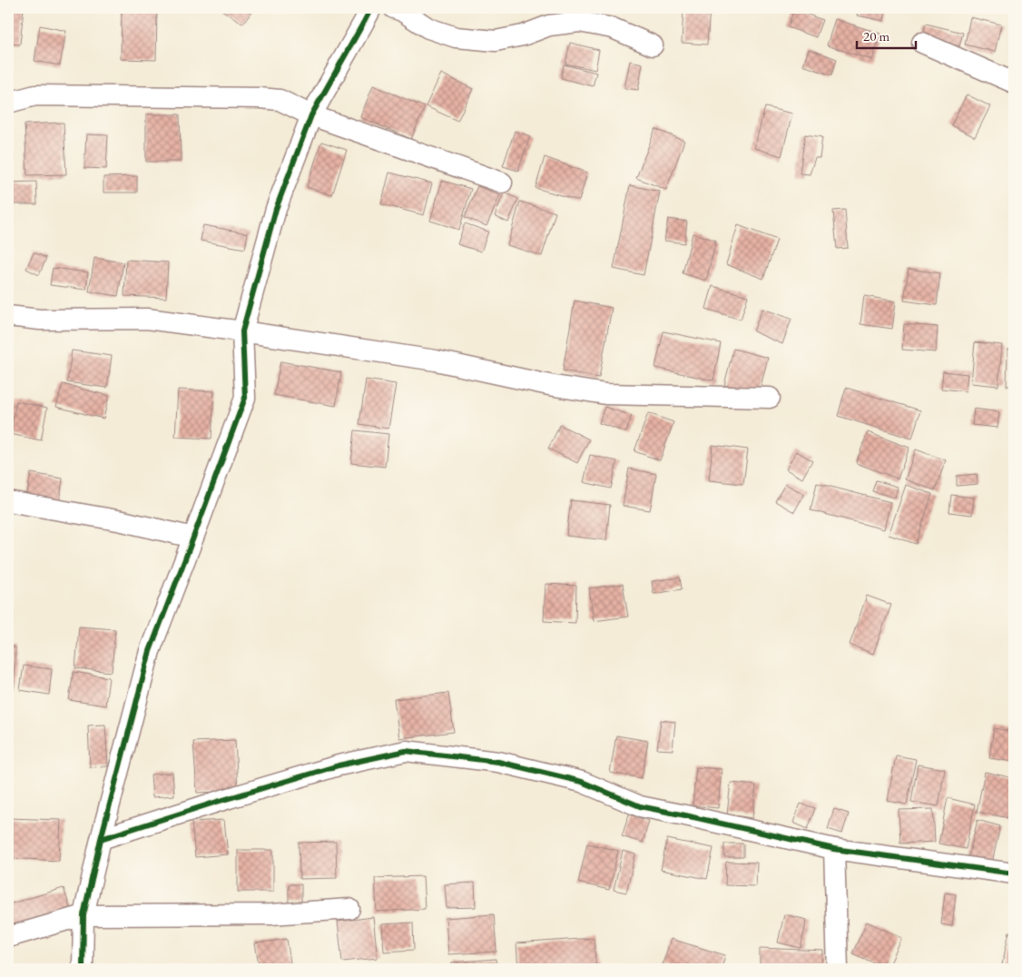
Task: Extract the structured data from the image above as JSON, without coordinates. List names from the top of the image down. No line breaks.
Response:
{"scale_bar":"20 m"}
